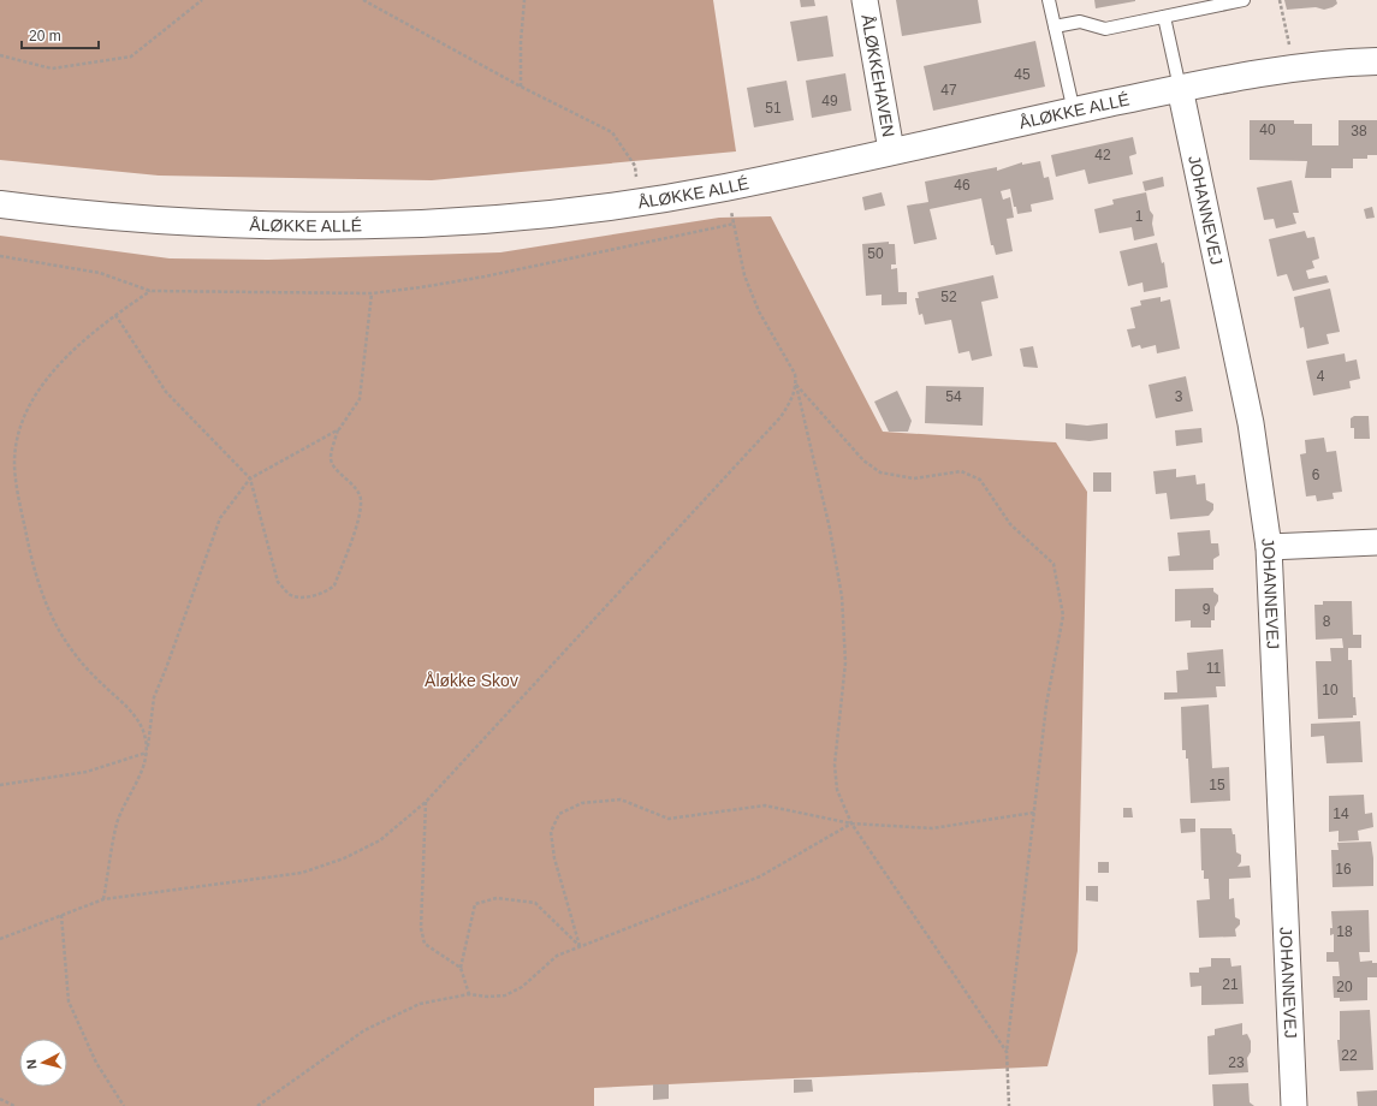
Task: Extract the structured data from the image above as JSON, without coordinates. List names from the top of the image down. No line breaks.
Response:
{"streets":{"street":["ÅLØKKEHAVEN","ÅLØKKE ALLÉ","JOHANNEVEJ"]},"crossings":[["ÅLØKKEHAVEN","ÅLØKKE ALLÉ"],["ÅLØKKE ALLÉ","JOHANNEVEJ"]],"parks":["Åløkke Skov"],"house_numbers":["45","47","49","51","40","38","42","46","1","50","52","4","54","3","6","9","8","11","10","15","14","16","18","21","20","22","23"],"scale_bar":"20 m","north":"left"}
